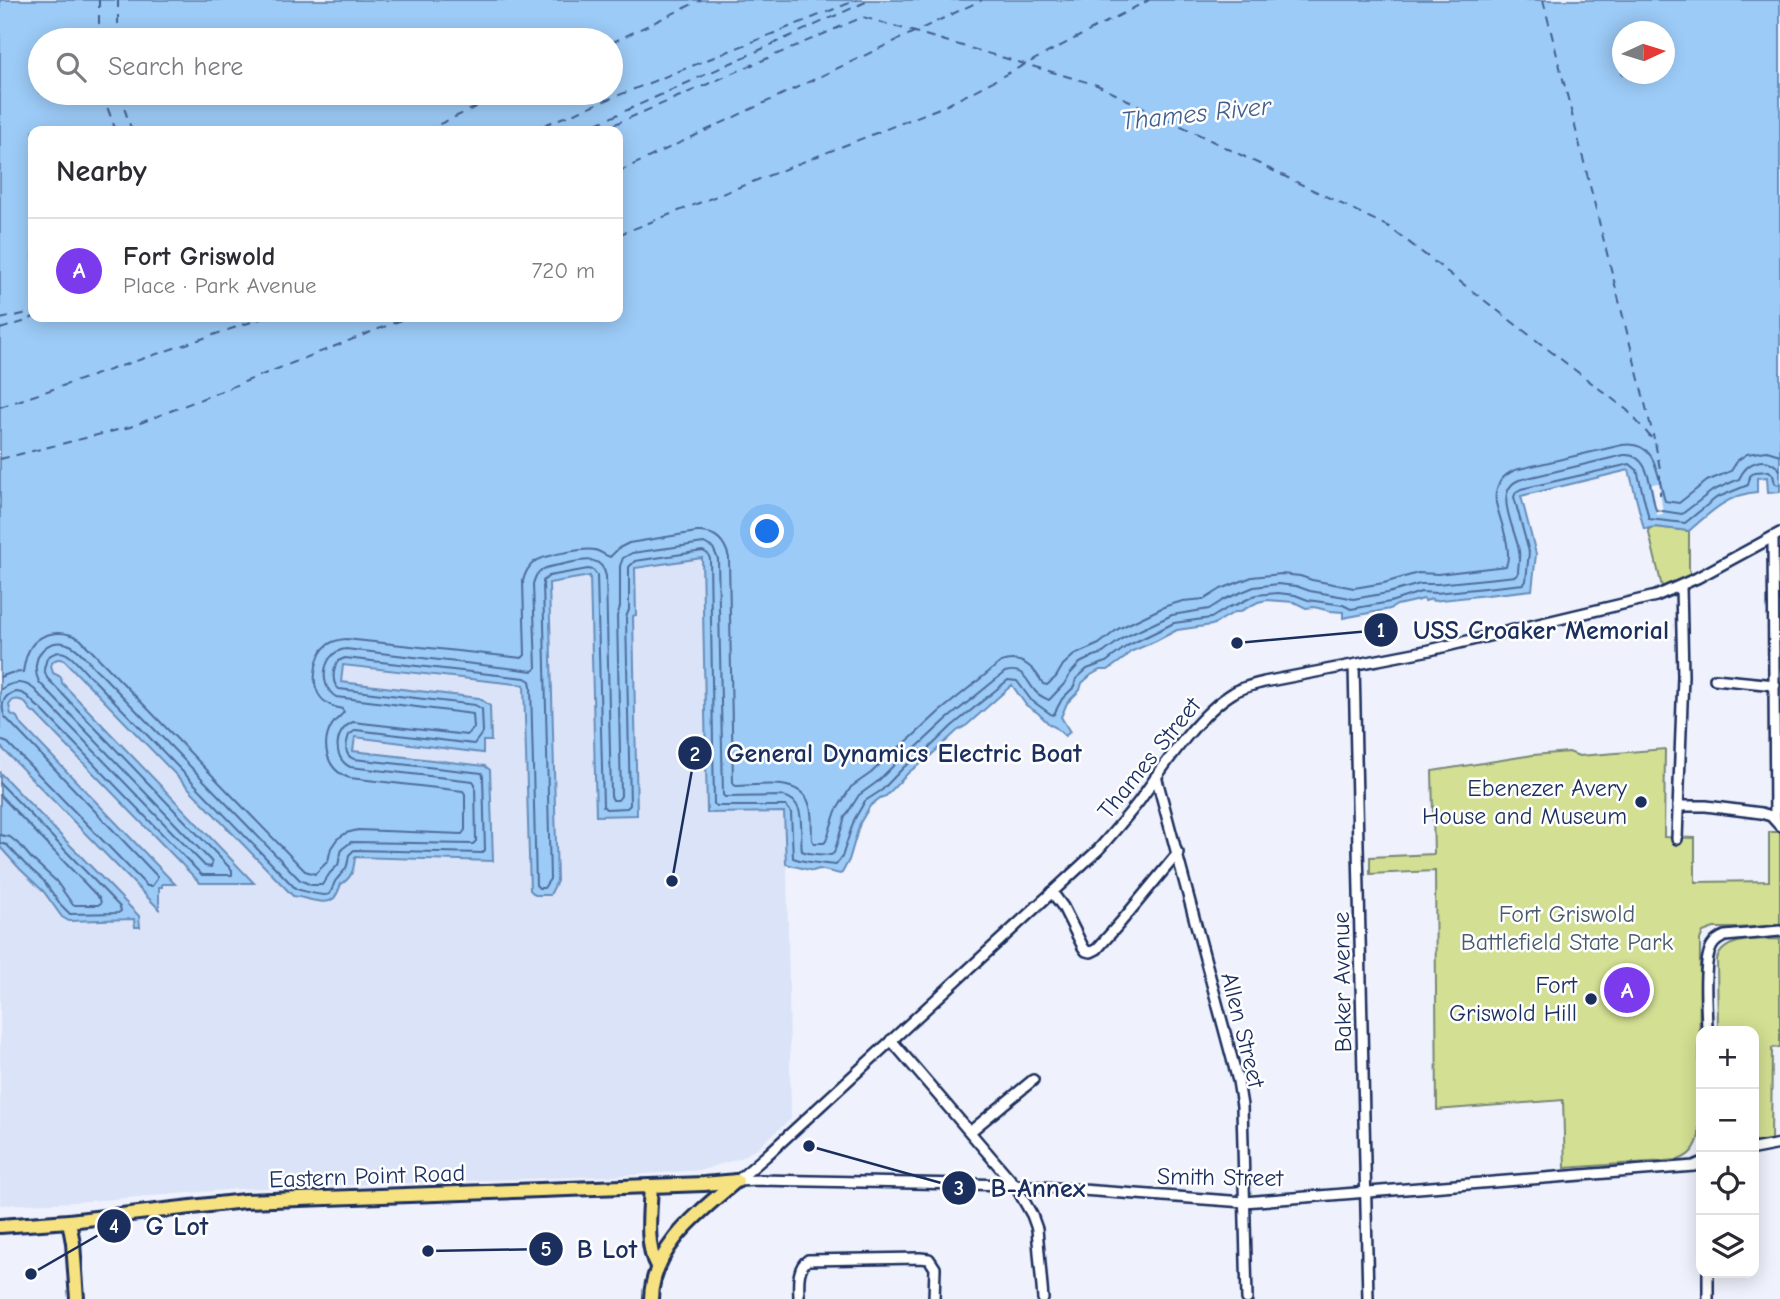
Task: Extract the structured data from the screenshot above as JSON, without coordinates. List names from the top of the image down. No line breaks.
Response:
{"streets":{"main road":["Eastern Point Road"],"street":["Thames Street","Baker Avenue","Allen Street","Smith Street"]},"crossings":[["Thames Street","Baker Avenue"],["Thames Street","Allen Street"],["Thames Street","Eastern Point Road"],["Thames Street","Smith Street"],["Baker Avenue","Smith Street"],["Allen Street","Smith Street"],["Eastern Point Road","Smith Street"]],"water":["Thames River"],"parks":["Fort Griswold Battlefield State Park"],"places":["USS Croaker Memorial","Ebenezer Avery House and Museum","General Dynamics Electric Boat","Fort Griswold Hill","B-Annex","B Lot","G Lot"],"north":"right","page":{"search":"Search here","heading":"Nearby","list":[{"mark":"A","name":"Fort Griswold","note":"Place · Park Avenue","value":"720 m"}],"pins":"A","map_buttons":["+","−"]}}
